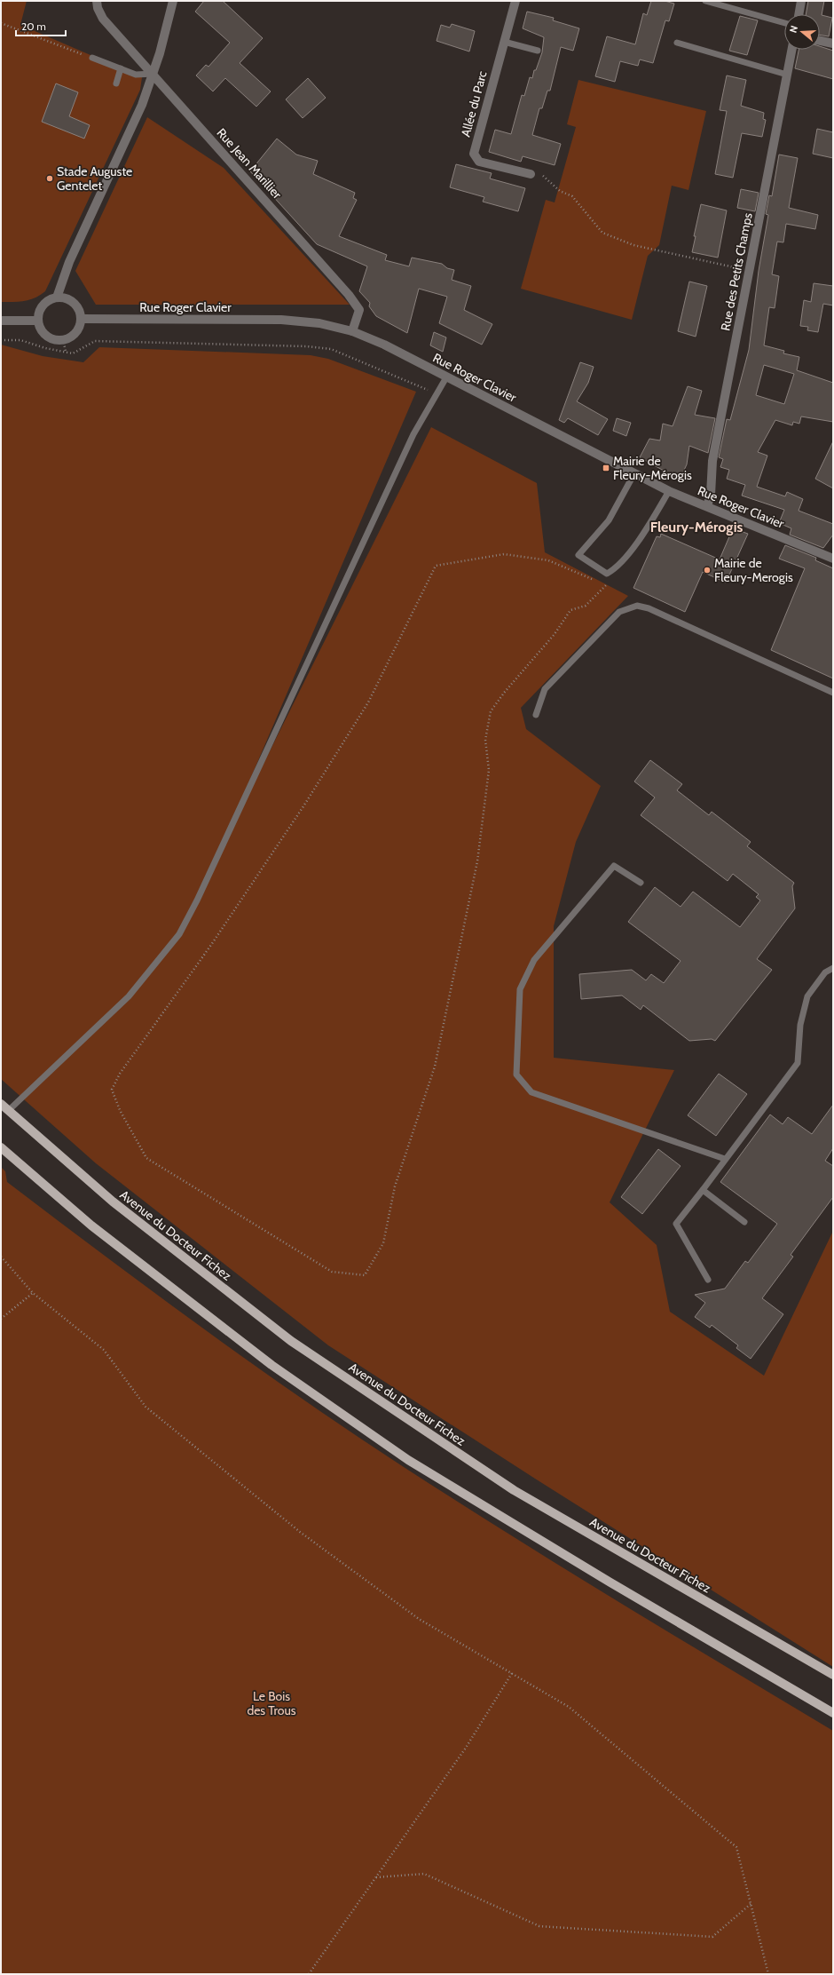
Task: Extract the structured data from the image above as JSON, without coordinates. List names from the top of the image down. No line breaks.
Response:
{"streets":{"main road":["Avenue du Docteur Fichez"],"street":["Allée du Parc","Rue Jean Marillier","Rue des Petits Champs","Rue Roger Clavier"]},"crossings":[["Rue Jean Marillier","Rue Roger Clavier"],["Rue des Petits Champs","Rue Roger Clavier"]],"districts":["Fleury-Mérogis"],"parks":["Le Bois des Trous"],"places":{"other":["Stade Auguste Gentelet","Mairie de Fleury-Merogis"],"transit":["Mairie de Fleury-Mérogis"]},"scale_bar":"20 m","north":"left"}
